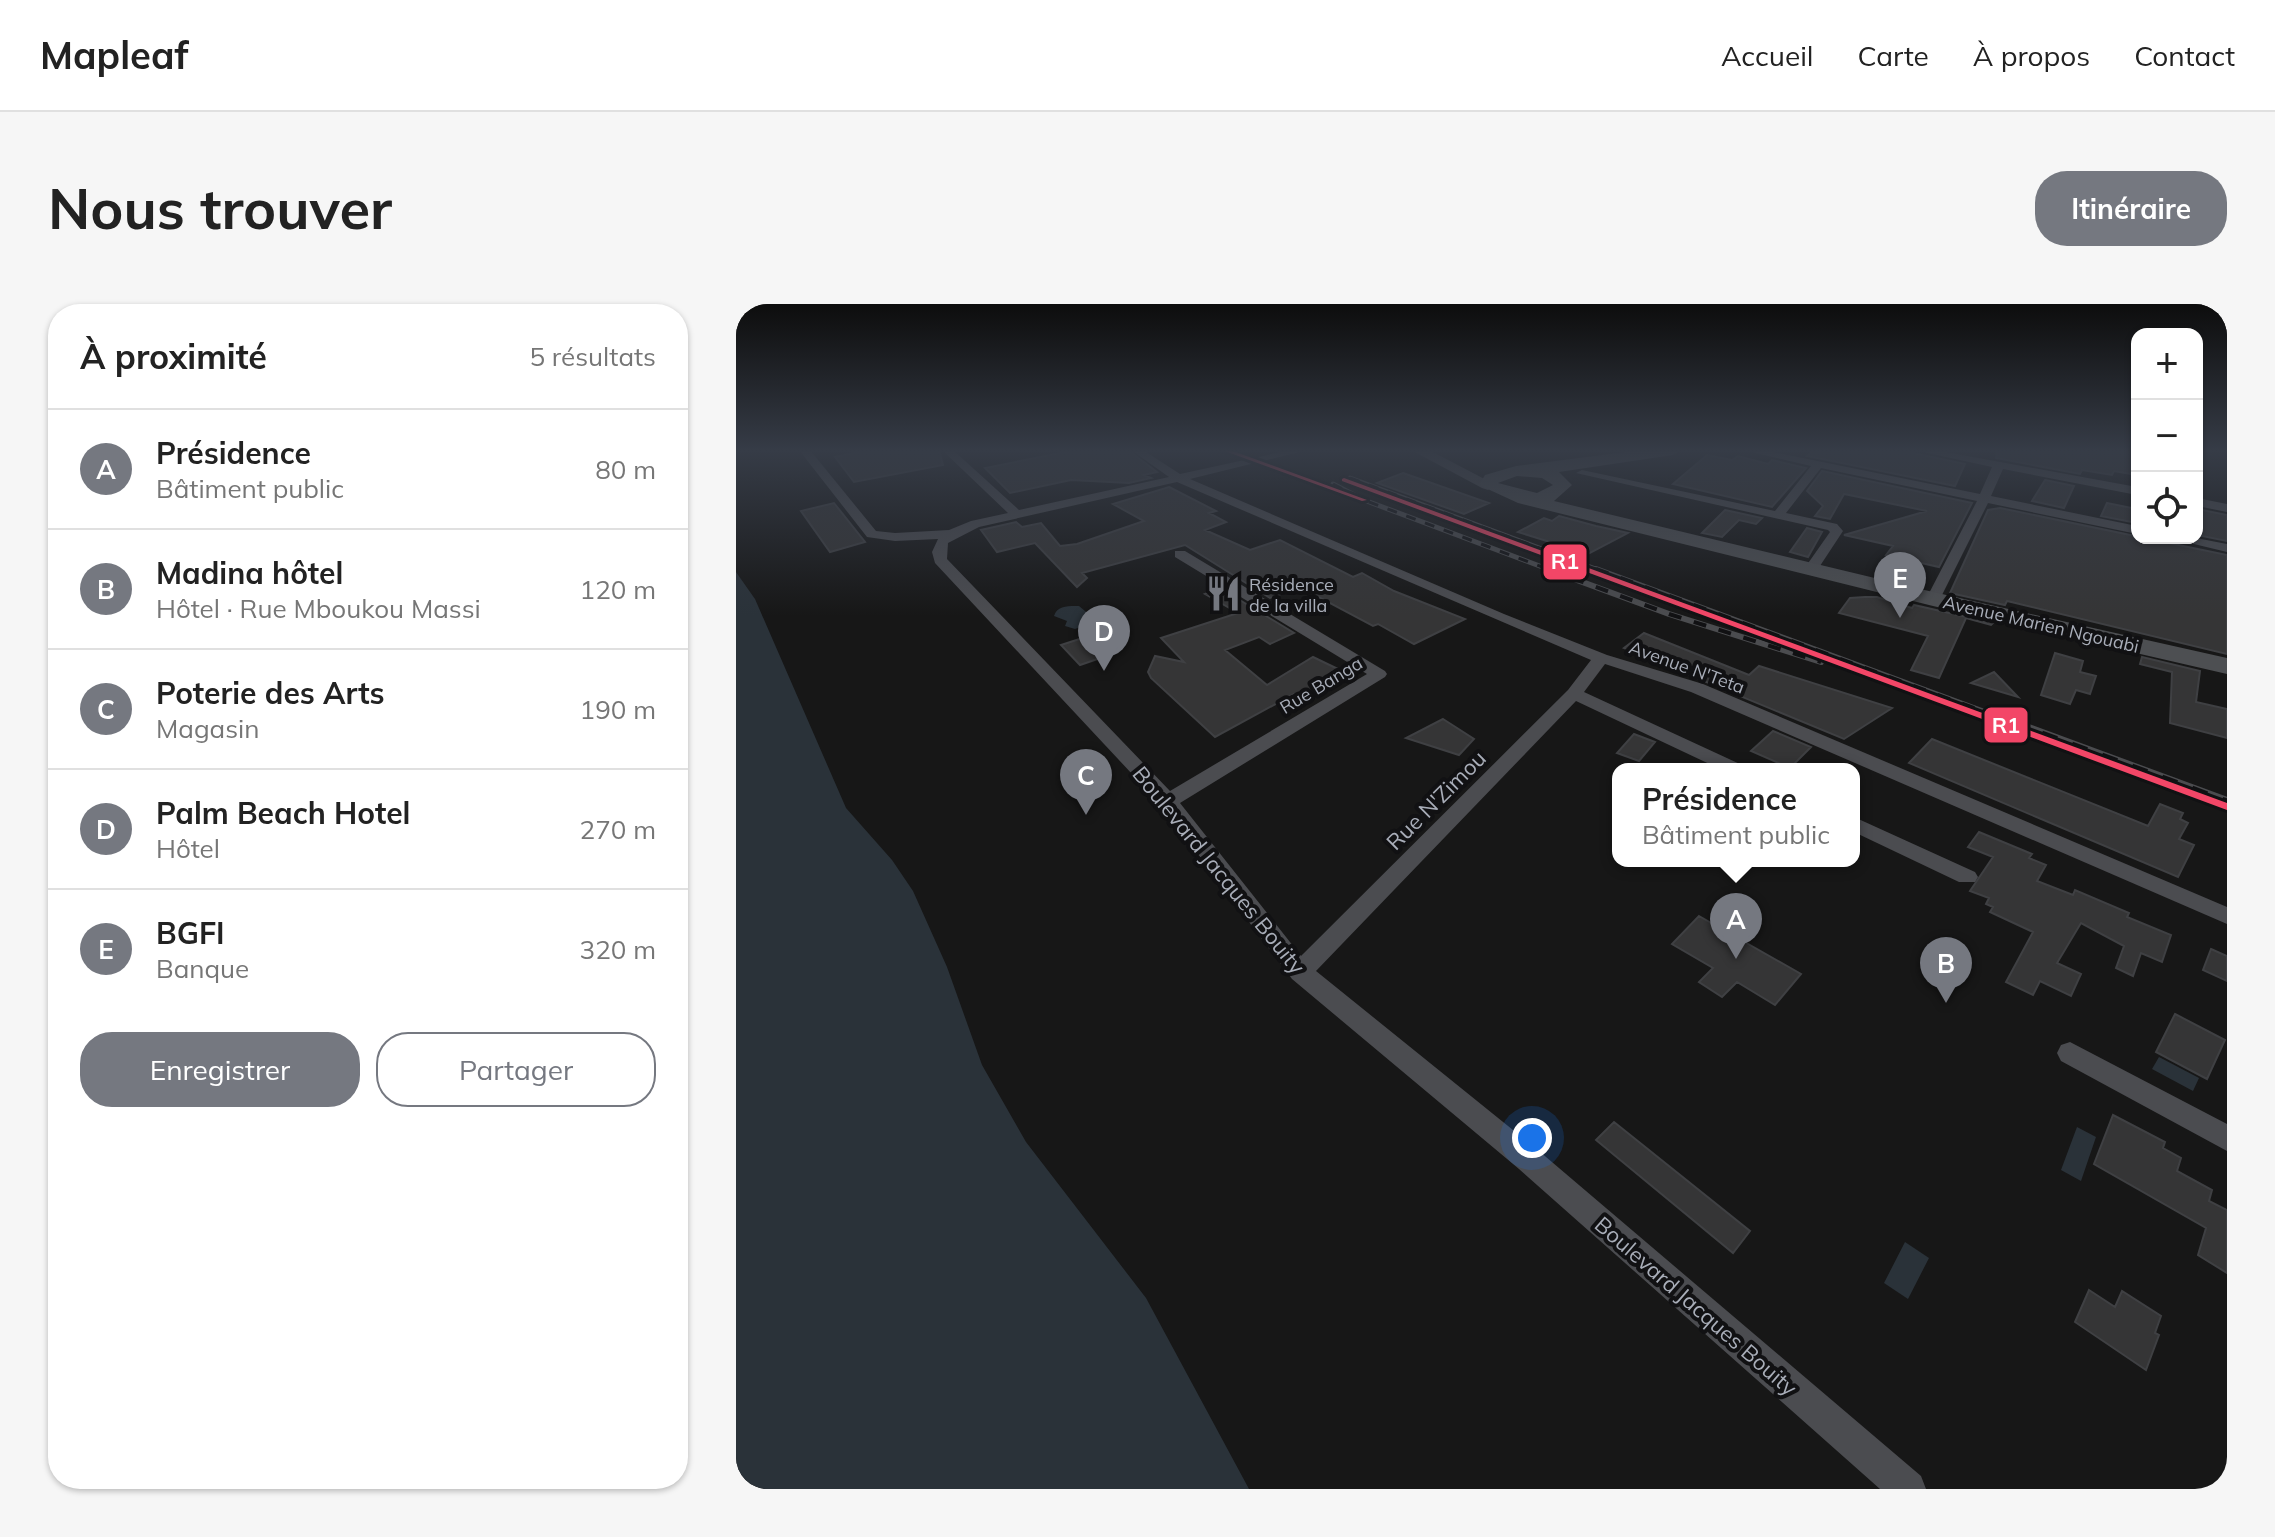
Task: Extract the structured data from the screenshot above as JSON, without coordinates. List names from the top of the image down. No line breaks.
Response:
{"streets":{"main road":["Avenue Marien Ngouabi"],"street":["Avenue N'Teta","Rue Banga","Rue N'Zimou","Boulevard Jacques Bouity"]},"crossings":[["Avenue N'Teta","Rue N'Zimou"],["Rue Banga","Boulevard Jacques Bouity"],["Rue N'Zimou","Boulevard Jacques Bouity"]],"places":{"restaurant":["Résidence de la villa"]},"lines":["transit line R1"],"page":{"header":"Mapleaf","nav":["Accueil","Carte","À propos","Contact"],"buttons":["Itinéraire",["Enregistrer","Partager"]],"title":"Nous trouver","heading":["À proximité","5 résultats"],"map_buttons":["+","−"],"list":[{"mark":"A","name":"Présidence","note":"Bâtiment public","value":"80 m"},{"mark":"B","name":"Madina hôtel","note":"Hôtel · Rue Mboukou Massi","value":"120 m"},{"mark":"C","name":"Poterie des Arts","note":"Magasin","value":"190 m"},{"mark":"D","name":"Palm Beach Hotel","note":"Hôtel","value":"270 m"},{"mark":"E","name":"BGFI","note":"Banque","value":"320 m"}],"pins":["E","D","C","A","B"],"popup":["Présidence","Bâtiment public"]}}
